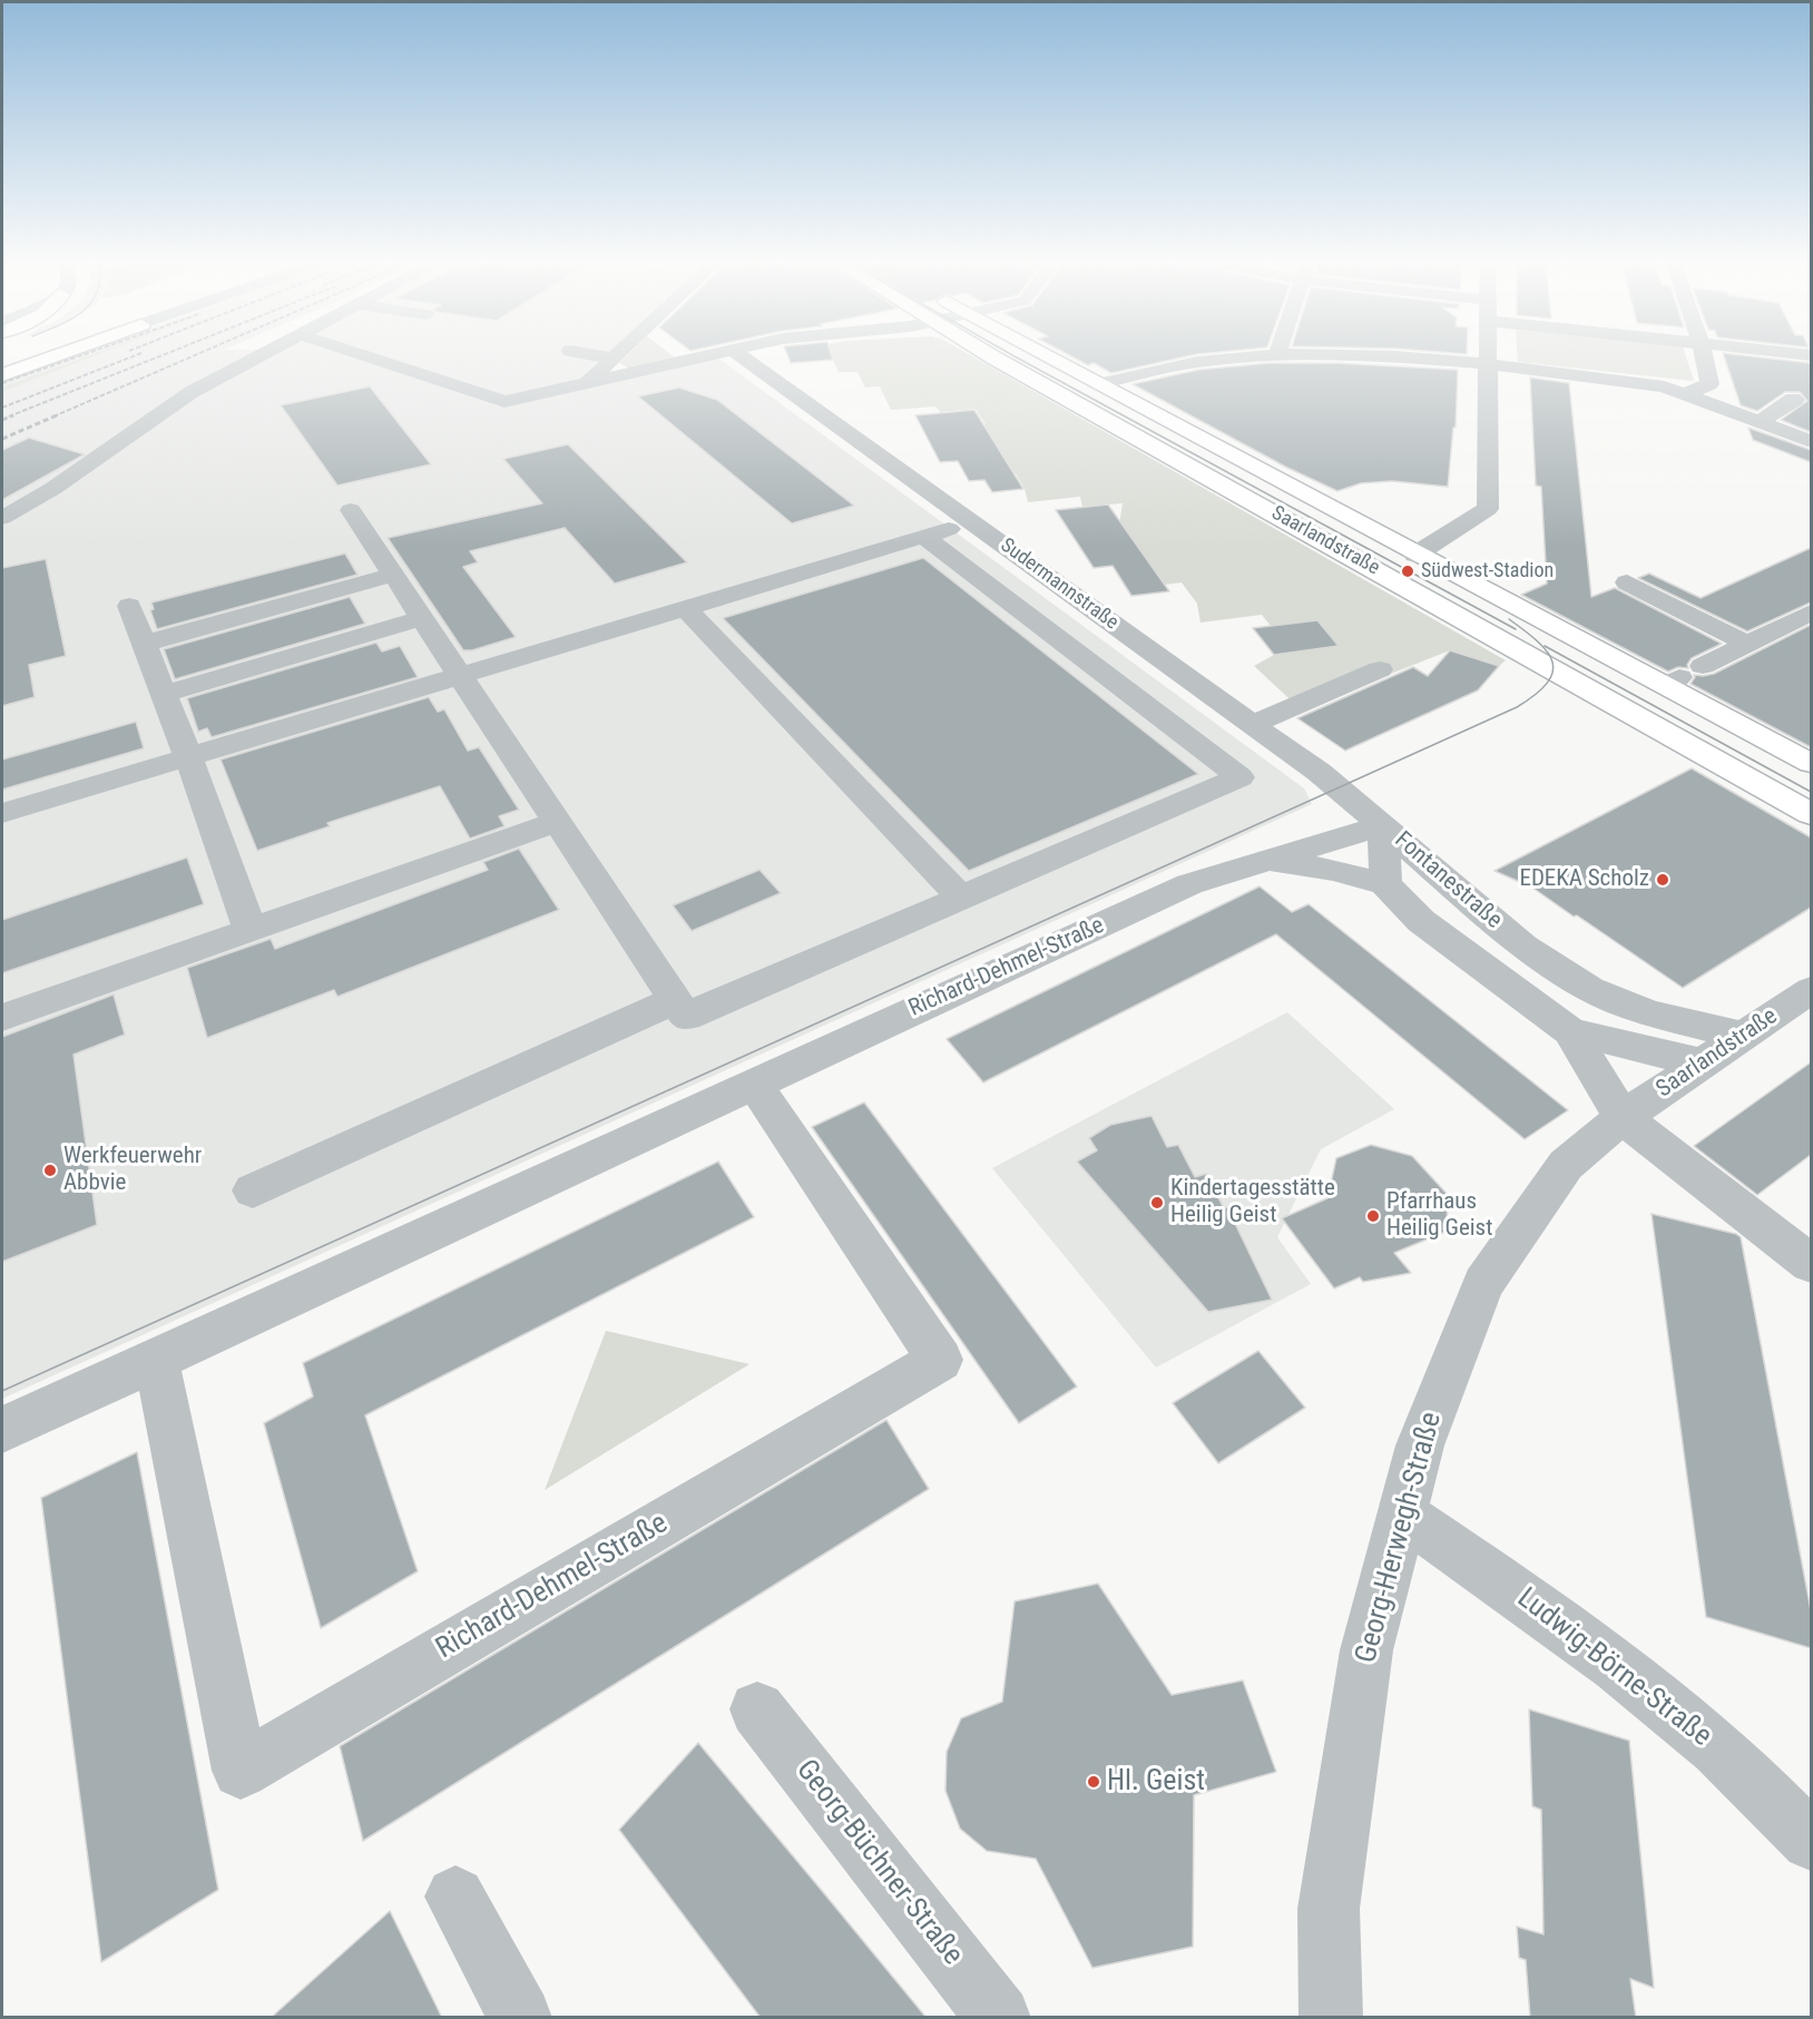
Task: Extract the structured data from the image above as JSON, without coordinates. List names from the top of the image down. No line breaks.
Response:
{"streets":{"main road":["Saarlandstraße"],"street":["Sudermannstraße","Fontanestraße","Richard-Dehmel-Straße","Georg-Herwegh-Straße","Ludwig-Börne-Straße","Georg-Büchner-Straße"]},"crossings":[["Saarlandstraße","Fontanestraße"],["Saarlandstraße","Georg-Herwegh-Straße"],["Sudermannstraße","Fontanestraße"],["Sudermannstraße","Richard-Dehmel-Straße"],["Fontanestraße","Richard-Dehmel-Straße"],["Fontanestraße","Georg-Herwegh-Straße"],["Georg-Herwegh-Straße","Ludwig-Börne-Straße"]],"places":["Südwest-Stadion","EDEKA Scholz","Werkfeuerwehr Abbvie","Kindertagesstätte Heilig Geist","Pfarrhaus Heilig Geist","Hl. Geist"]}
